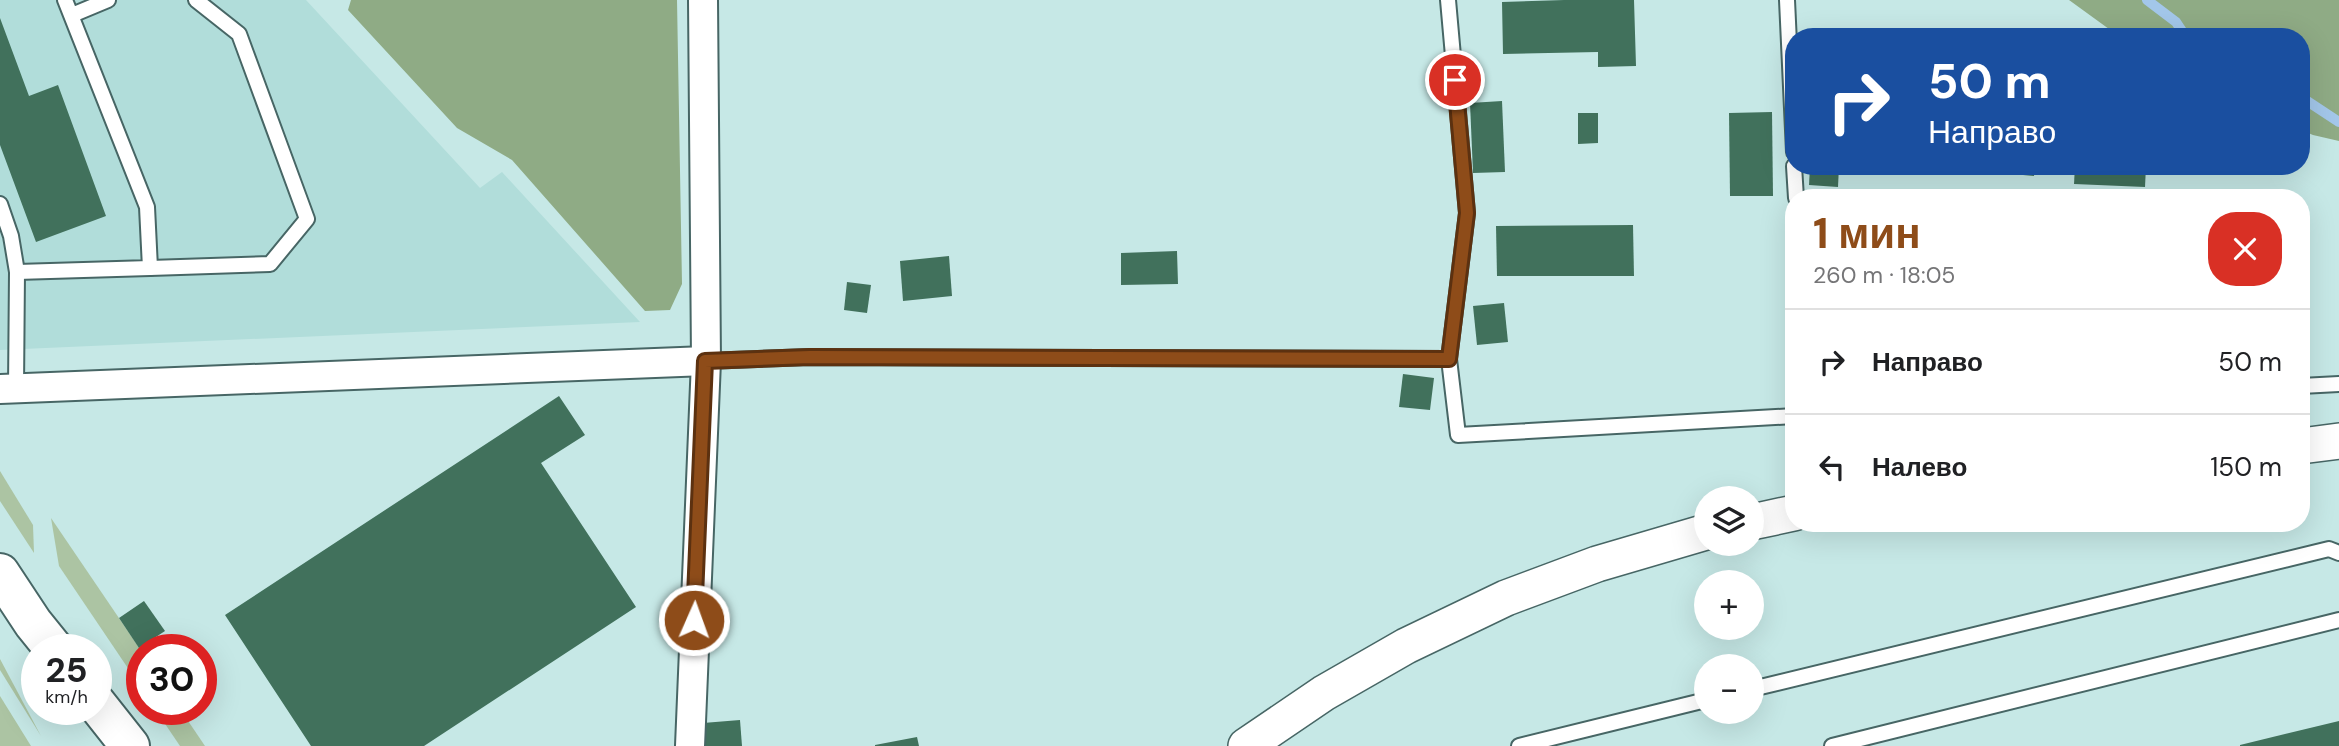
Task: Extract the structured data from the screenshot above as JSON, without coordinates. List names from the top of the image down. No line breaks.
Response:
{"page":{"turn":["50 m","Направо"],"heading":["1 мин","260 m · 18:05"],"list":[{"name":"Направо","value":"50 m"},{"name":"Налево","value":"150 m"}],"map_buttons":["+","−"],"speed":"25 km/h","limit":"30"}}
